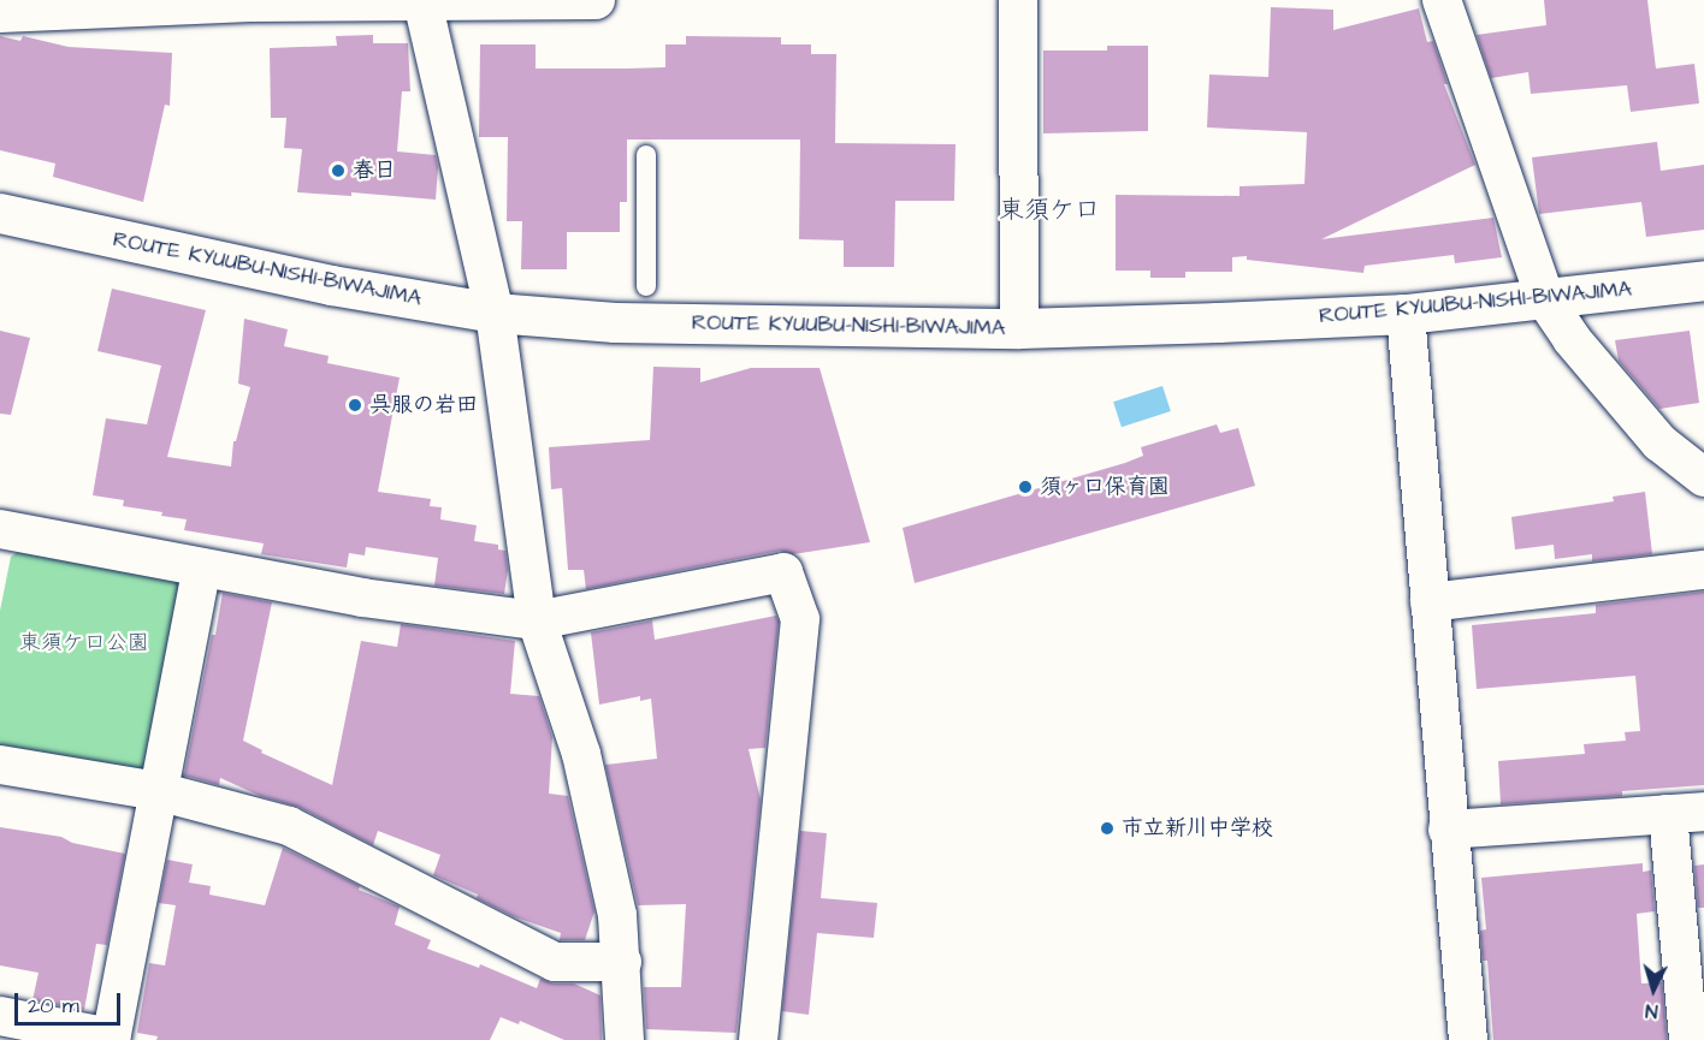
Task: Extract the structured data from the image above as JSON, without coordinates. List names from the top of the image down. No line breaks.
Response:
{"streets":{"main road":["ROUTE KYUUBU-NISHI-BIWAJIMA"]},"districts":["東須ケ口"],"parks":["東須ケ口公園"],"places":["春日","呉服の岩田","須ヶ口保育園","市立新川中学校"],"scale_bar":"20 m","north":"bottom"}
